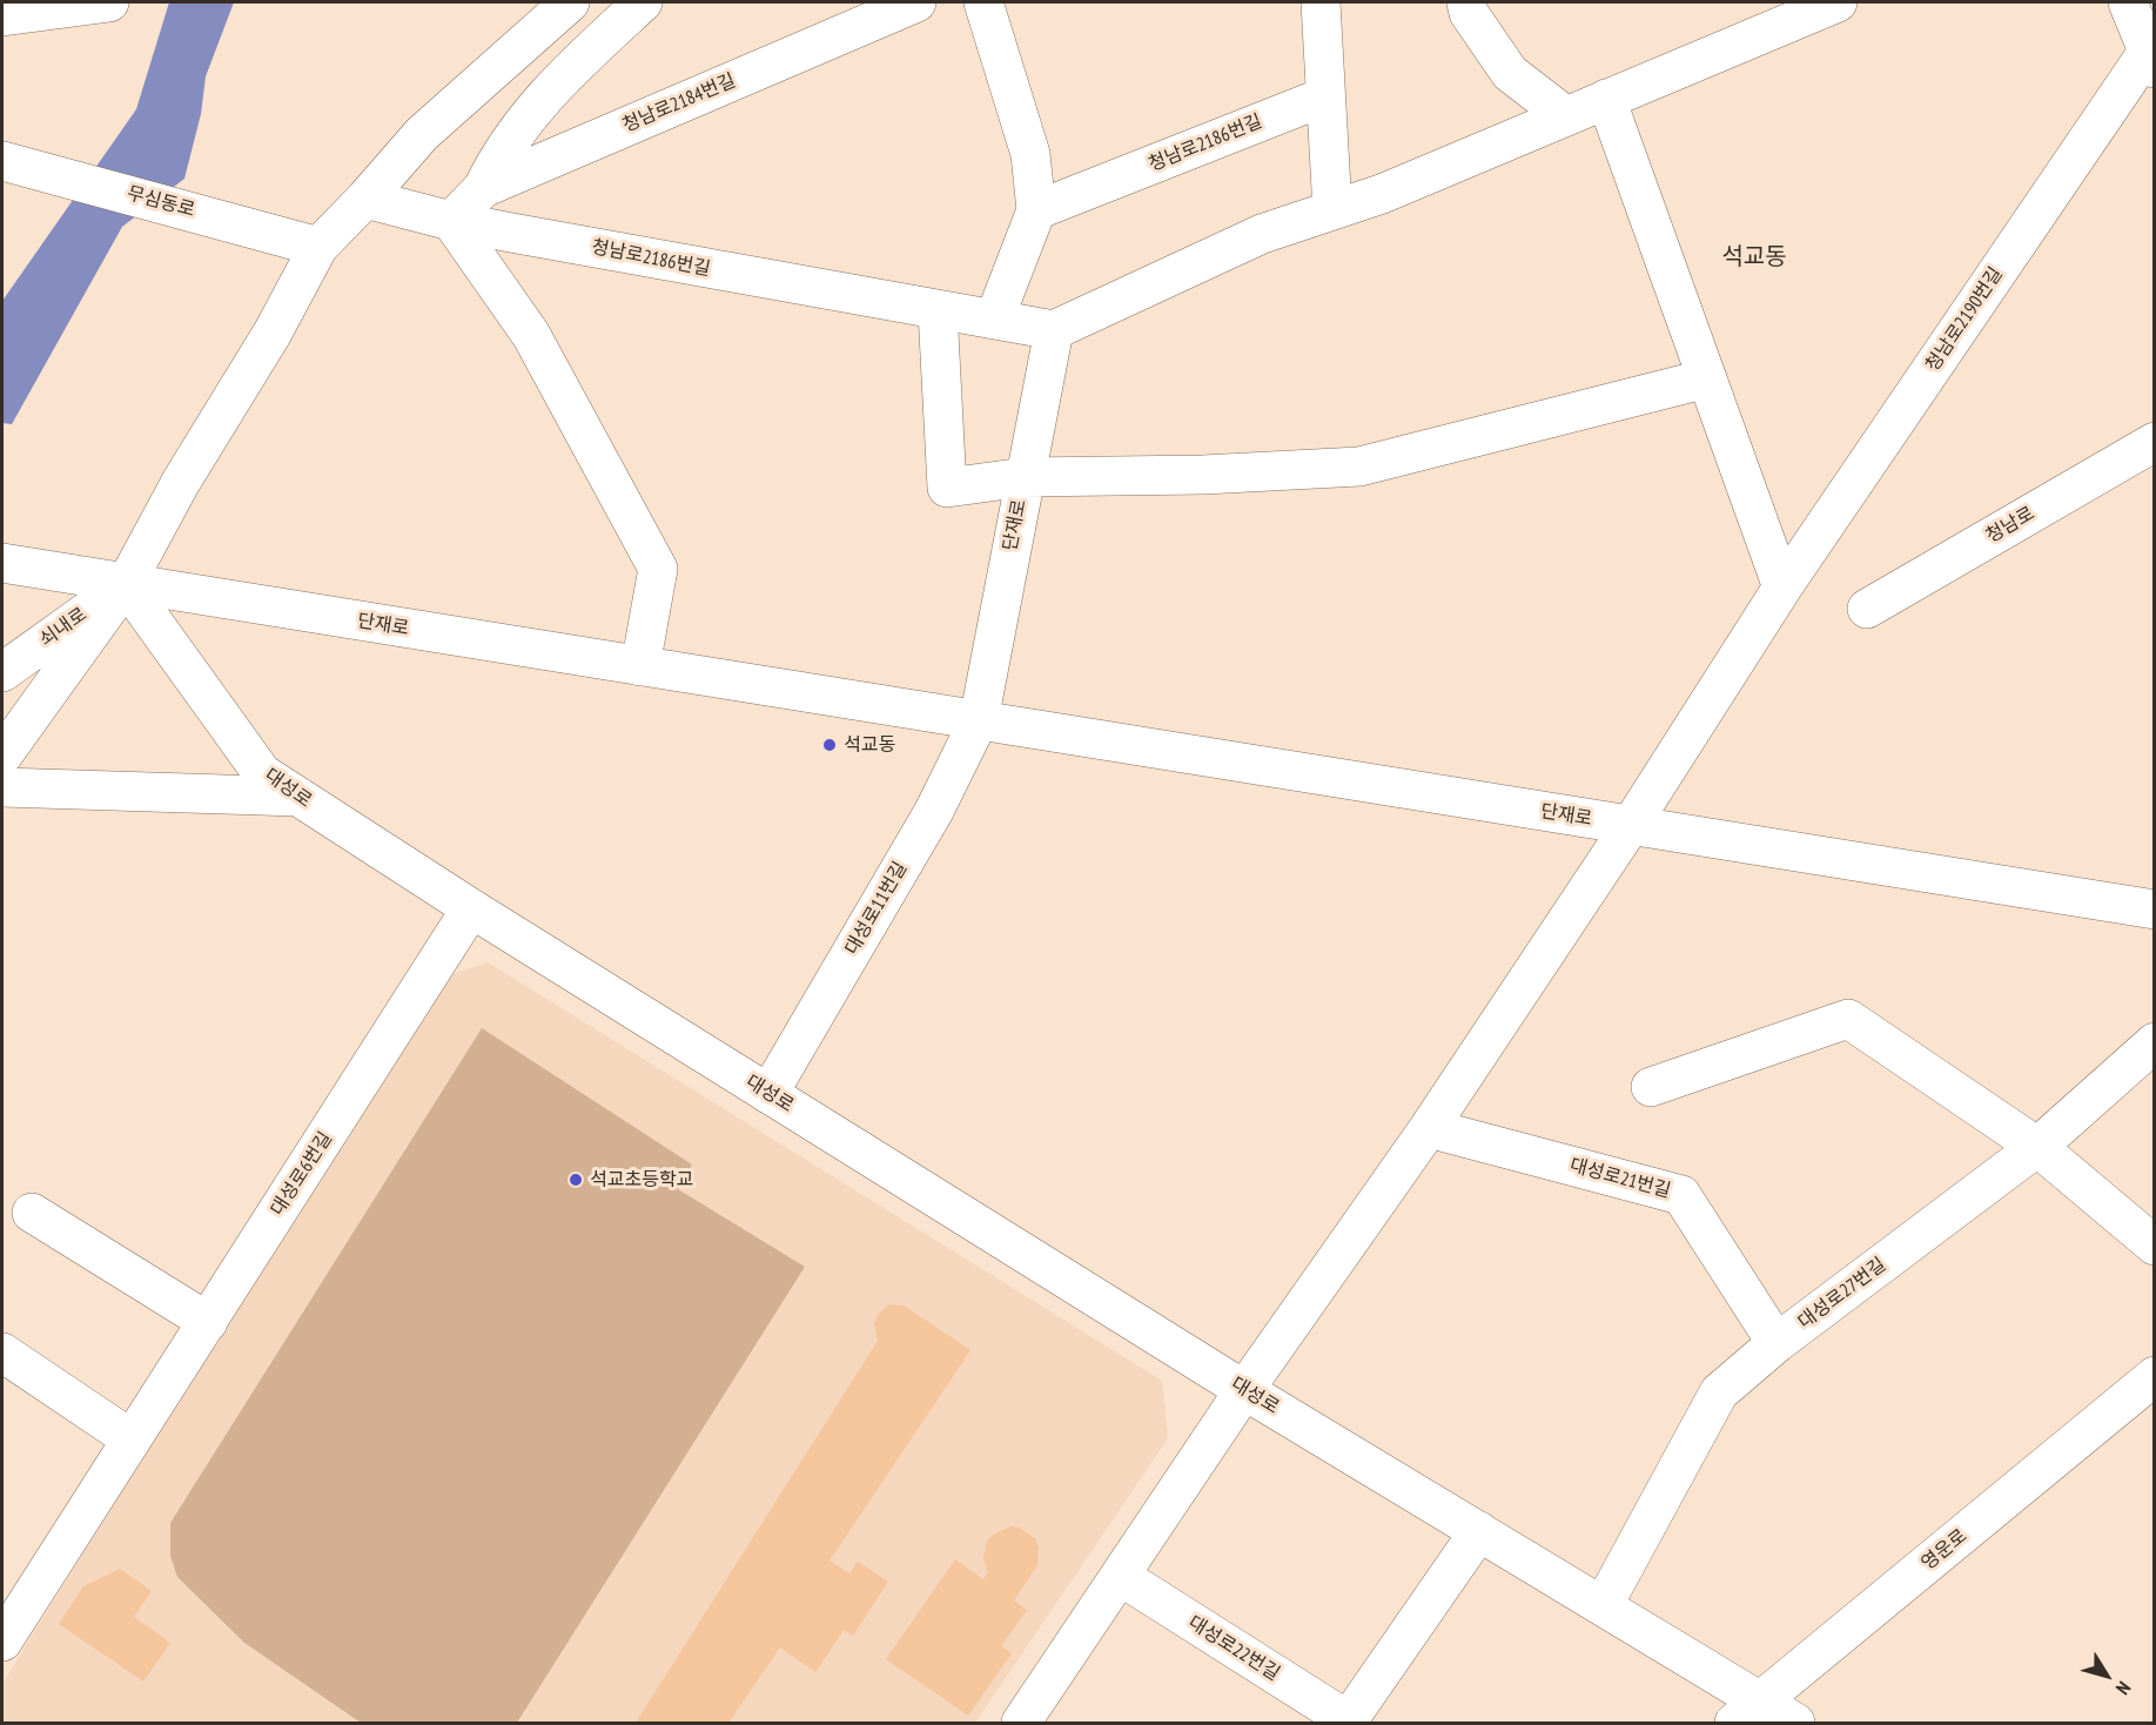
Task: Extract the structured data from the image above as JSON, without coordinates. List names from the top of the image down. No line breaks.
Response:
{"streets":{"street":["청남로2184번길","청남로2186번길","무심동로","청남로2190번길","단재로","청남로","쇠내로","대성로","대성로11번길","대성로6번길","대성로21번길","대성로27번길","영운로","대성로22번길"]},"crossings":[["청남로2184번길","청남로2186번길"],["청남로2186번길","단재로"],["청남로2190번길","단재로"],["단재로","쇠내로"],["단재로","대성로"],["단재로","대성로11번길"],["쇠내로","대성로"],["대성로","대성로11번길"],["대성로","대성로6번길"],["대성로","대성로27번길"],["대성로","영운로"],["대성로21번길","대성로27번길"]],"districts":["석교동"],"places":["석교동","석교초등학교"],"north":"bottom right"}
